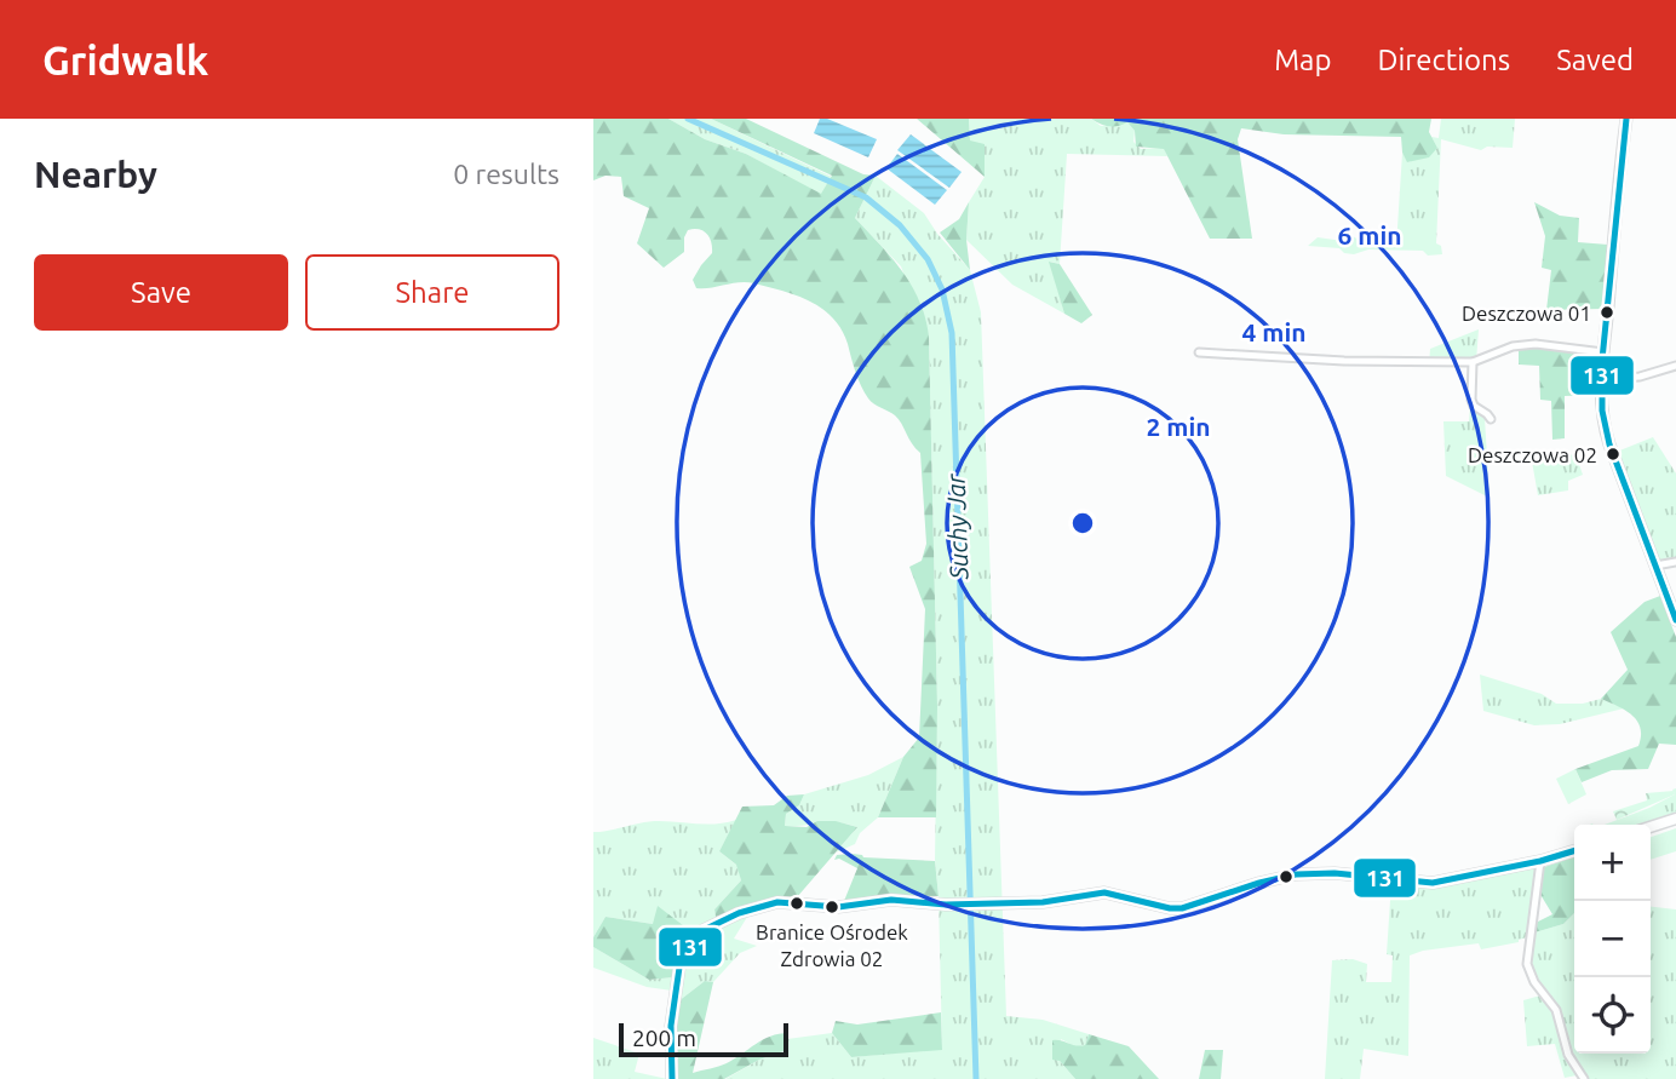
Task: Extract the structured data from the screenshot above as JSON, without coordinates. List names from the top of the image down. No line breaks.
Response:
{"water":["Suchy Jar"],"places":["Deszczowa 01","Deszczowa 02","Branice Ośrodek Zdrowia 02"],"lines":["transit line 131"],"scale_bar":"200 m","page":{"header":"Gridwalk","nav":["Map","Directions","Saved"],"heading":["Nearby","0 results"],"buttons":["Save","Share"],"map_buttons":["+","−"],"scale":"200 m"},"rings":["6 min","4 min","2 min"]}
